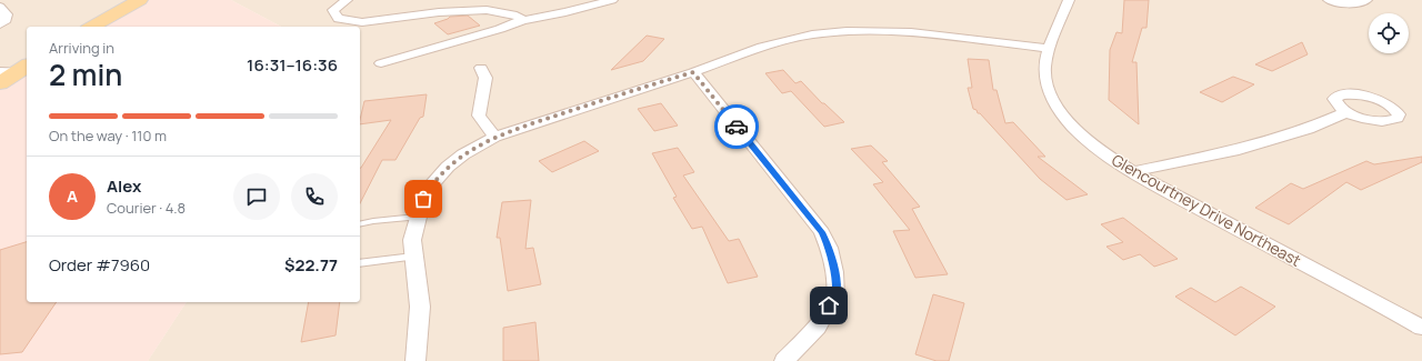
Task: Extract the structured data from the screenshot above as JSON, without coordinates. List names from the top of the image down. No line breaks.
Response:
{"streets":{"street":["Glencourtney Drive Northeast"]},"page":{"heading":["2 min","Arriving in","16:31–16:36"],"panel":["Alex","Courier · 4.8","Order #7960","$22.77"],"bar":"On the way · 110 m","round":"A"}}
